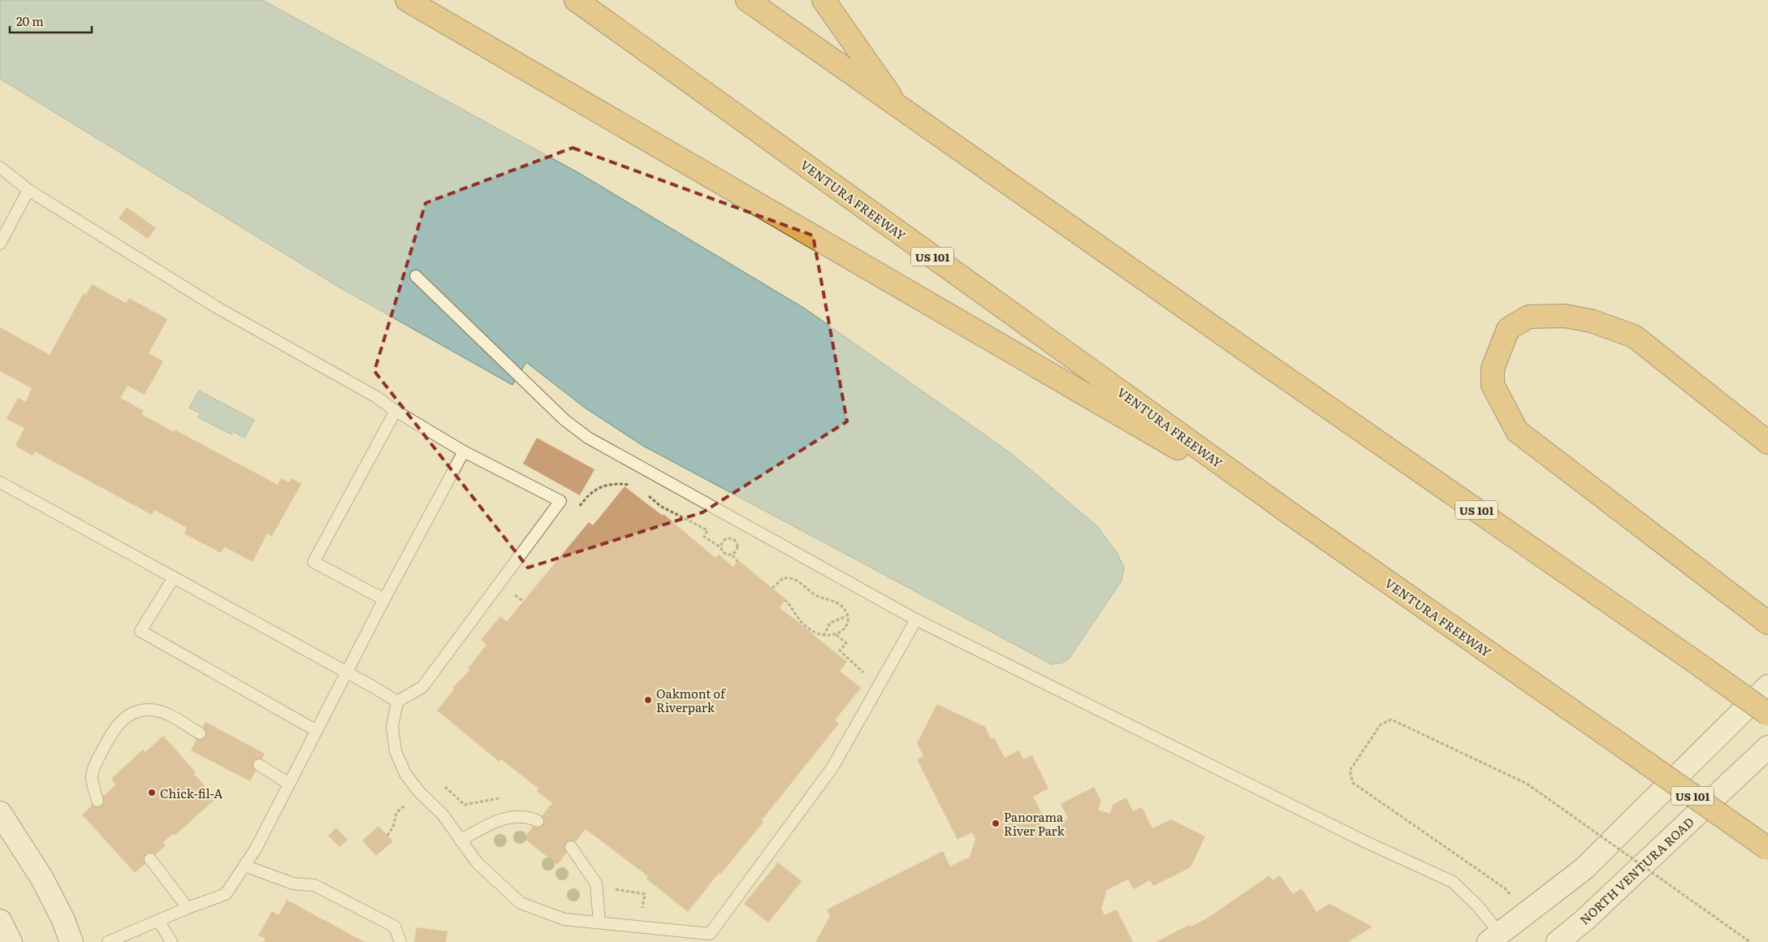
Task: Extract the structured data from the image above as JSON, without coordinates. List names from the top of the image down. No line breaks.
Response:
{"streets":{"highway":["VENTURA FREEWAY","US 101"],"main road":["NORTH VENTURA ROAD"]},"places":["Oakmont of Riverpark","Chick-fil-A","Panorama River Park"],"scale_bar":"20 m"}
